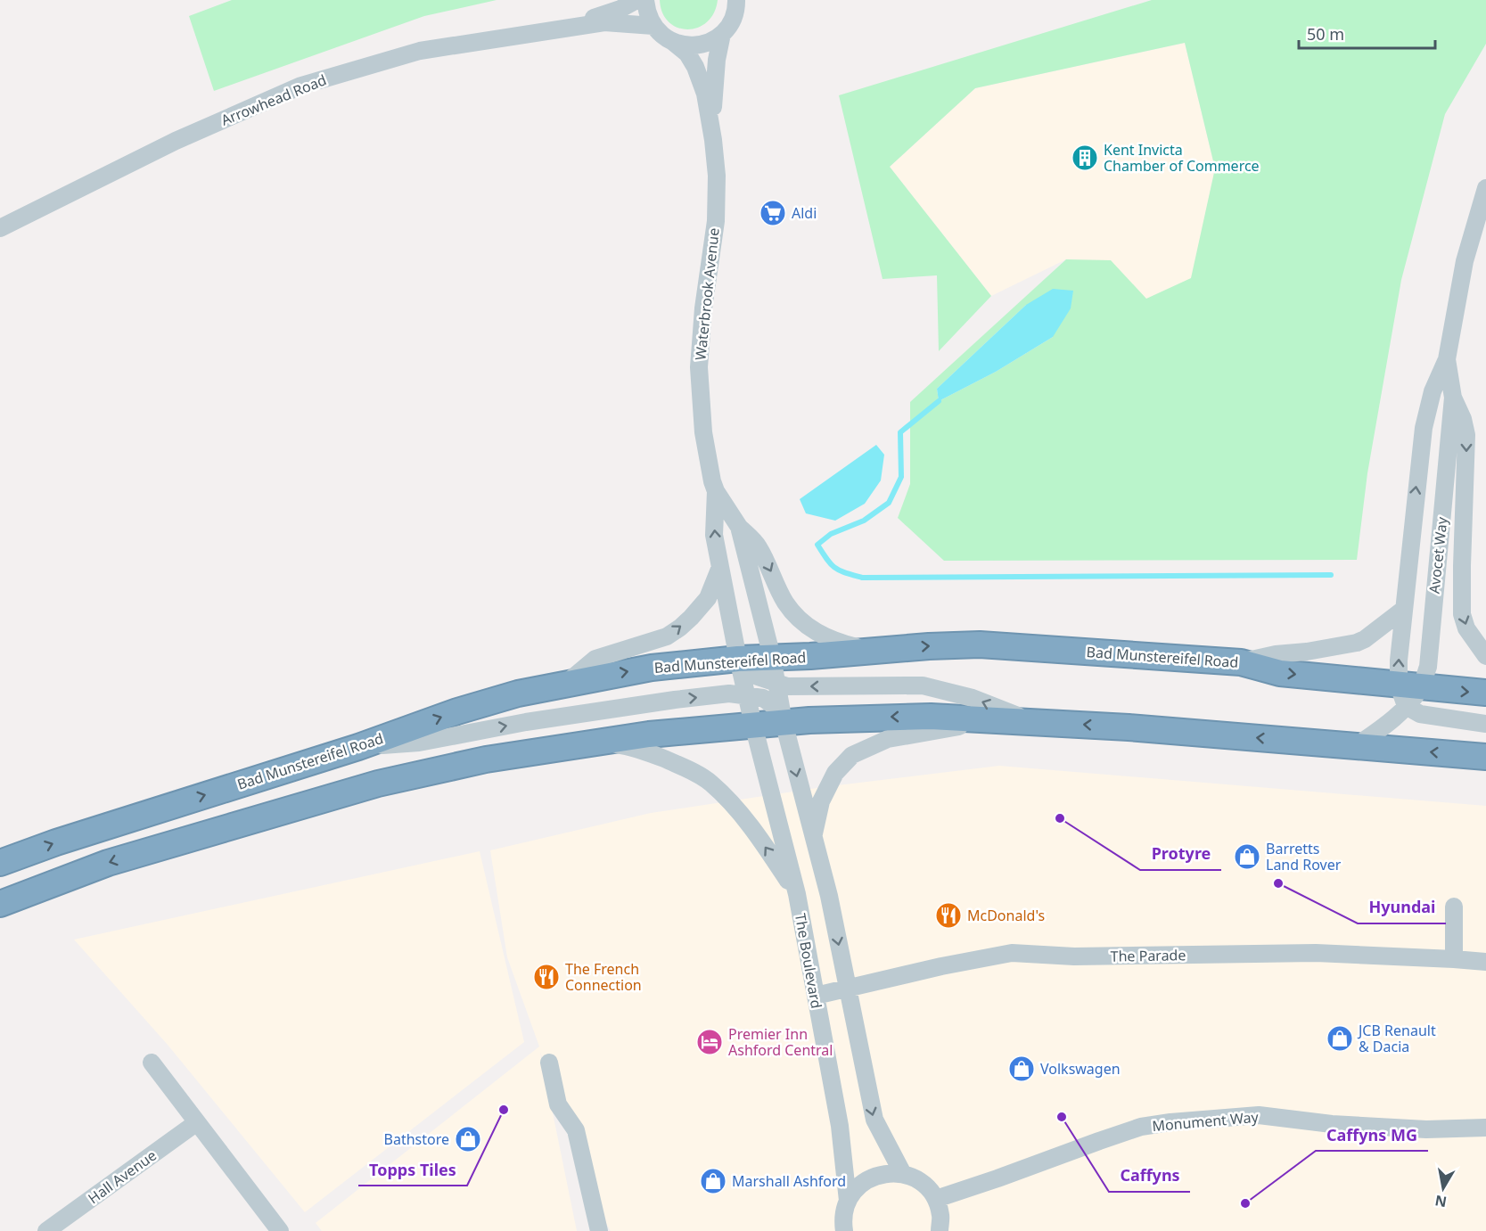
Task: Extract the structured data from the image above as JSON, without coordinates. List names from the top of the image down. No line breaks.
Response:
{"streets":{"highway":["Bad Munstereifel Road"],"street":["Arrowhead Road","Waterbrook Avenue","Avocet Way","The Parade","The Boulevard","Monument Way","Hall Avenue"]},"crossings":[["Arrowhead Road","Waterbrook Avenue"],["Waterbrook Avenue","Bad Munstereifel Road"],["Waterbrook Avenue","The Boulevard"],["Avocet Way","Bad Munstereifel Road"],["The Parade","The Boulevard"]],"places":{"building":["Kent Invicta Chamber of Commerce"],"supermarket":["Aldi"],"other":["Protyre","Hyundai","Topps Tiles","Caffyns","Caffyns MG"],"shop":["Barretts Land Rover","JCB Renault & Dacia","Volkswagen","Bathstore","Marshall Ashford"],"restaurant":["McDonald's","The French Connection"],"hotel":["Premier Inn Ashford Central"]},"scale_bar":"50 m","north":"bottom"}
